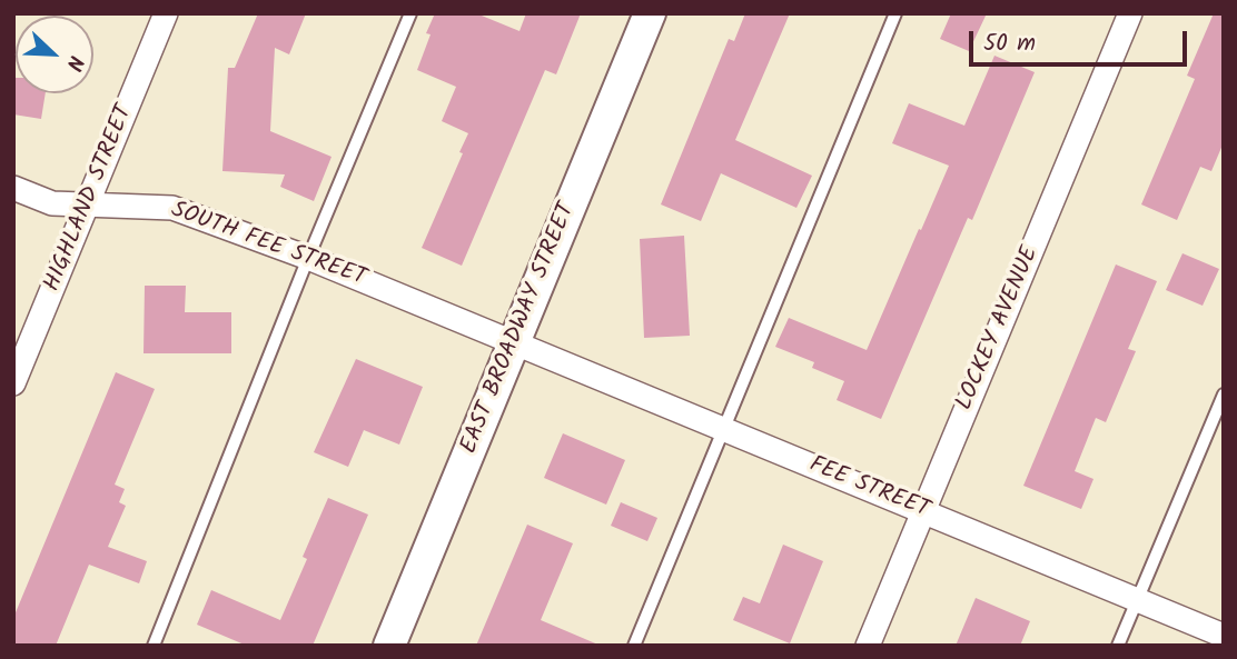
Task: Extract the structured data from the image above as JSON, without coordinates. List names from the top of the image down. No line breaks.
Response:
{"streets":{"street":["HIGHLAND STREET","SOUTH FEE STREET","EAST BROADWAY STREET","LOCKEY AVENUE","FEE STREET"]},"crossings":[["HIGHLAND STREET","SOUTH FEE STREET"],["SOUTH FEE STREET","EAST BROADWAY STREET"],["SOUTH FEE STREET","FEE STREET"],["EAST BROADWAY STREET","FEE STREET"],["LOCKEY AVENUE","FEE STREET"]],"scale_bar":"50 m","north":"bottom right"}
